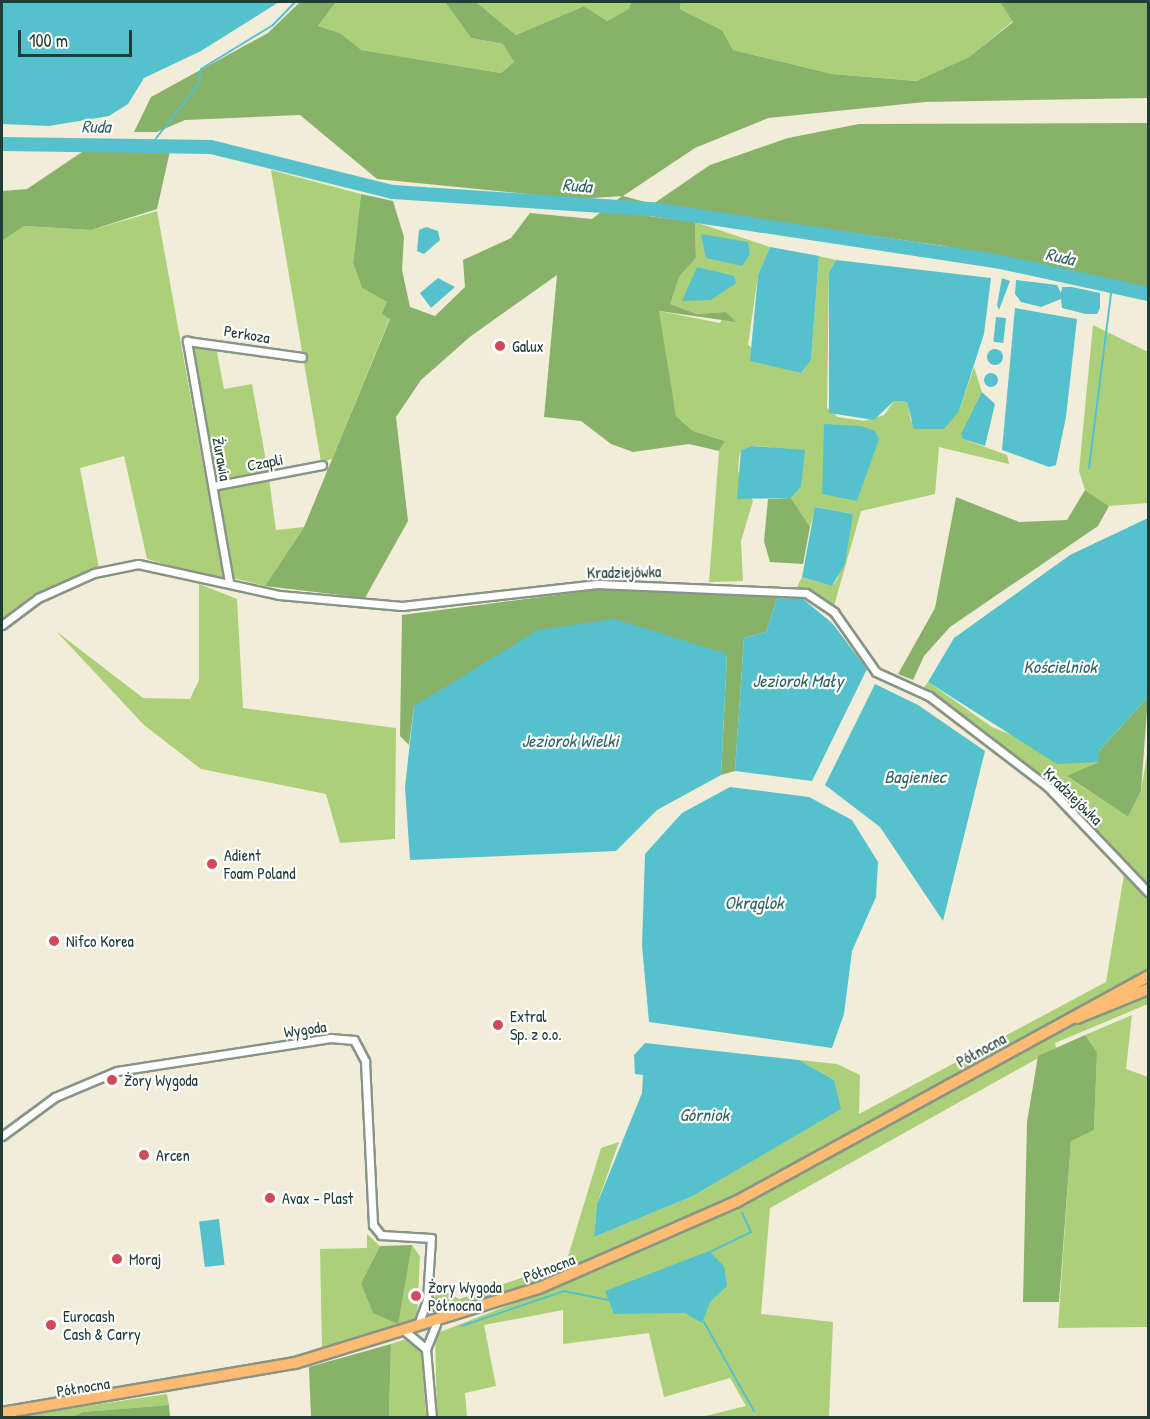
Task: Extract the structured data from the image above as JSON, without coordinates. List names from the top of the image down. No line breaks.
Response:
{"streets":{"main road":["Północna"],"street":["Perkoza","Żurawia","Czapli","Kradziejówka","Wygoda"]},"crossings":[["Perkoza","Żurawia"],["Żurawia","Czapli"],["Żurawia","Kradziejówka"],["Wygoda","Północna"]],"water":["Ruda","Kościelniok","Jeziorok Mały","Jeziorok Wielki","Bagieniec","Okrąglok","Górniok"],"places":["Galux","Adient Foam Poland","Nifco Korea","Extral Sp. z o.o.","Żory Wygoda","Arcen","Avax - Plast","Moraj","Żory Wygoda Północna","Eurocash Cash & Carry"],"scale_bar":"100 m"}
